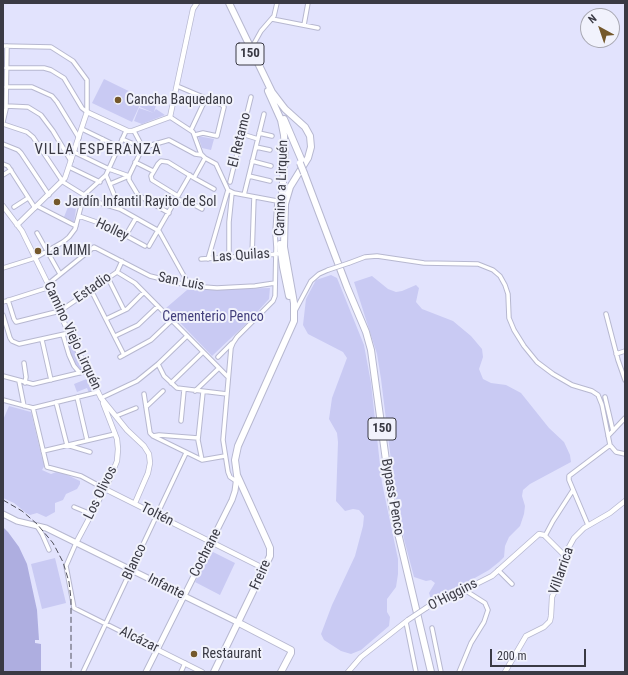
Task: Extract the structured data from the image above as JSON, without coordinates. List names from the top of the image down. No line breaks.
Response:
{"streets":{"main road":["150","Camino a Lirquén","Bypass Penco","Cochrane","Freire","Infante"],"street":["El Retamo","Holley","Las Quilas","San Luis","Estadio","Camino Viejo Lirquén","Los Olivos","Toltén","Blanco","Villarrica","O'Higgins","Alcázar"]},"crossings":[["Camino a Lirquén","Las Quilas"],["Camino a Lirquén","Bypass Penco"],["Camino a Lirquén","Cochrane"],["Camino a Lirquén","Freire"],["San Luis","Estadio"],["Estadio","Camino Viejo Lirquén"],["Camino Viejo Lirquén","Los Olivos"],["Camino Viejo Lirquén","Toltén"],["Los Olivos","Toltén"],["Los Olivos","Infante"],["Los Olivos","Alcázar"],["Toltén","Cochrane"],["Toltén","Blanco"],["Toltén","Freire"],["Cochrane","Freire"],["Cochrane","Infante"],["Cochrane","Alcázar"],["Blanco","Infante"],["Blanco","Alcázar"],["Freire","Infante"]],"districts":["VILLA ESPERANZA"],"parks":["Cementerio Penco"],"places":["Cancha Baquedano","Jardín Infantil Rayito de Sol","La MIMI","Restaurant"],"scale_bar":"200 m","north":"top left"}
